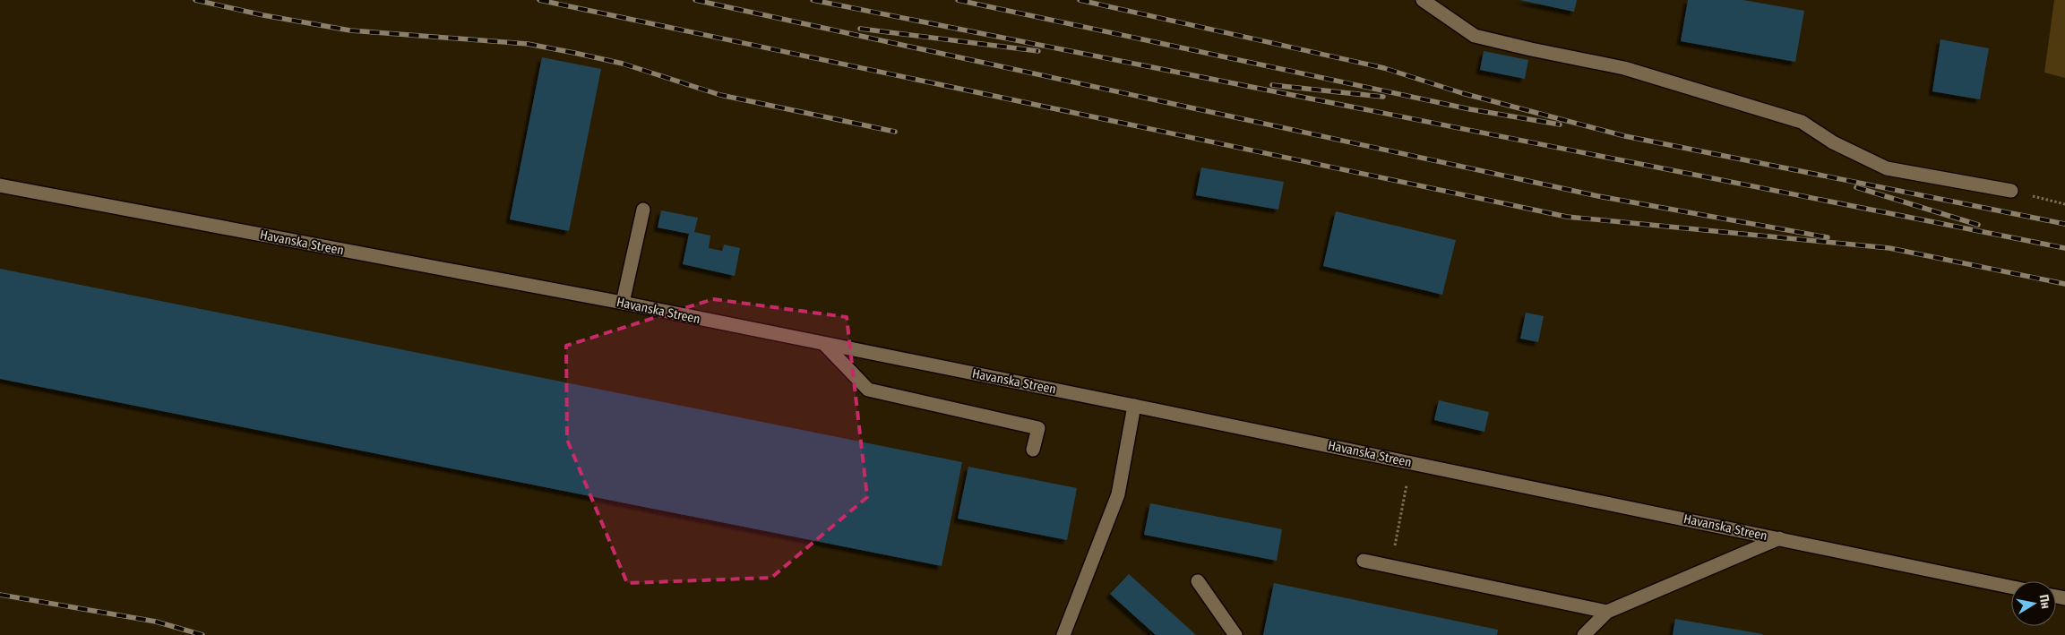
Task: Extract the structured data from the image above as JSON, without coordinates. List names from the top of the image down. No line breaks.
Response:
{"streets":{"street":["Havanska Streen"]},"north":"right"}
